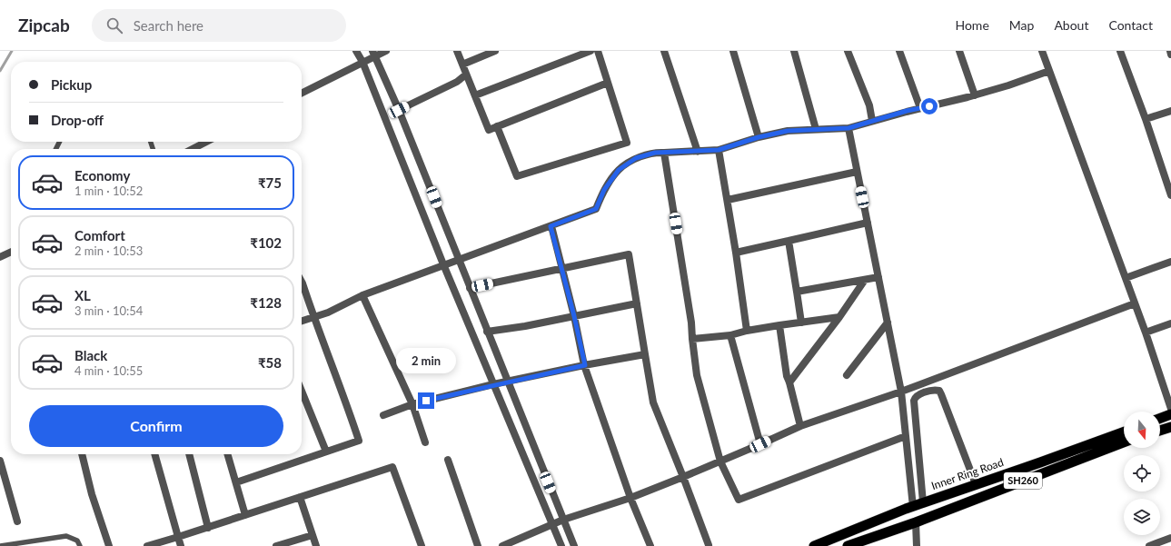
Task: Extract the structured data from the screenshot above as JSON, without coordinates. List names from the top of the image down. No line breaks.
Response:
{"streets":{"highway":["Inner Ring Road","SH260"]},"north":"bottom","page":{"header":"Zipcab","search":"Search here","nav":["Home","Map","About","Contact"],"banner":["Pickup","Drop-off"],"list":[{"name":"Economy","note":"1 min · 10:52","value":"₹75"},{"name":"Comfort","note":"2 min · 10:53","value":"₹102"},{"name":"XL","note":"3 min · 10:54","value":"₹128"},{"name":"Black","note":"4 min · 10:55","value":"₹58"}],"bubble":"2 min","buttons":"Confirm"}}
